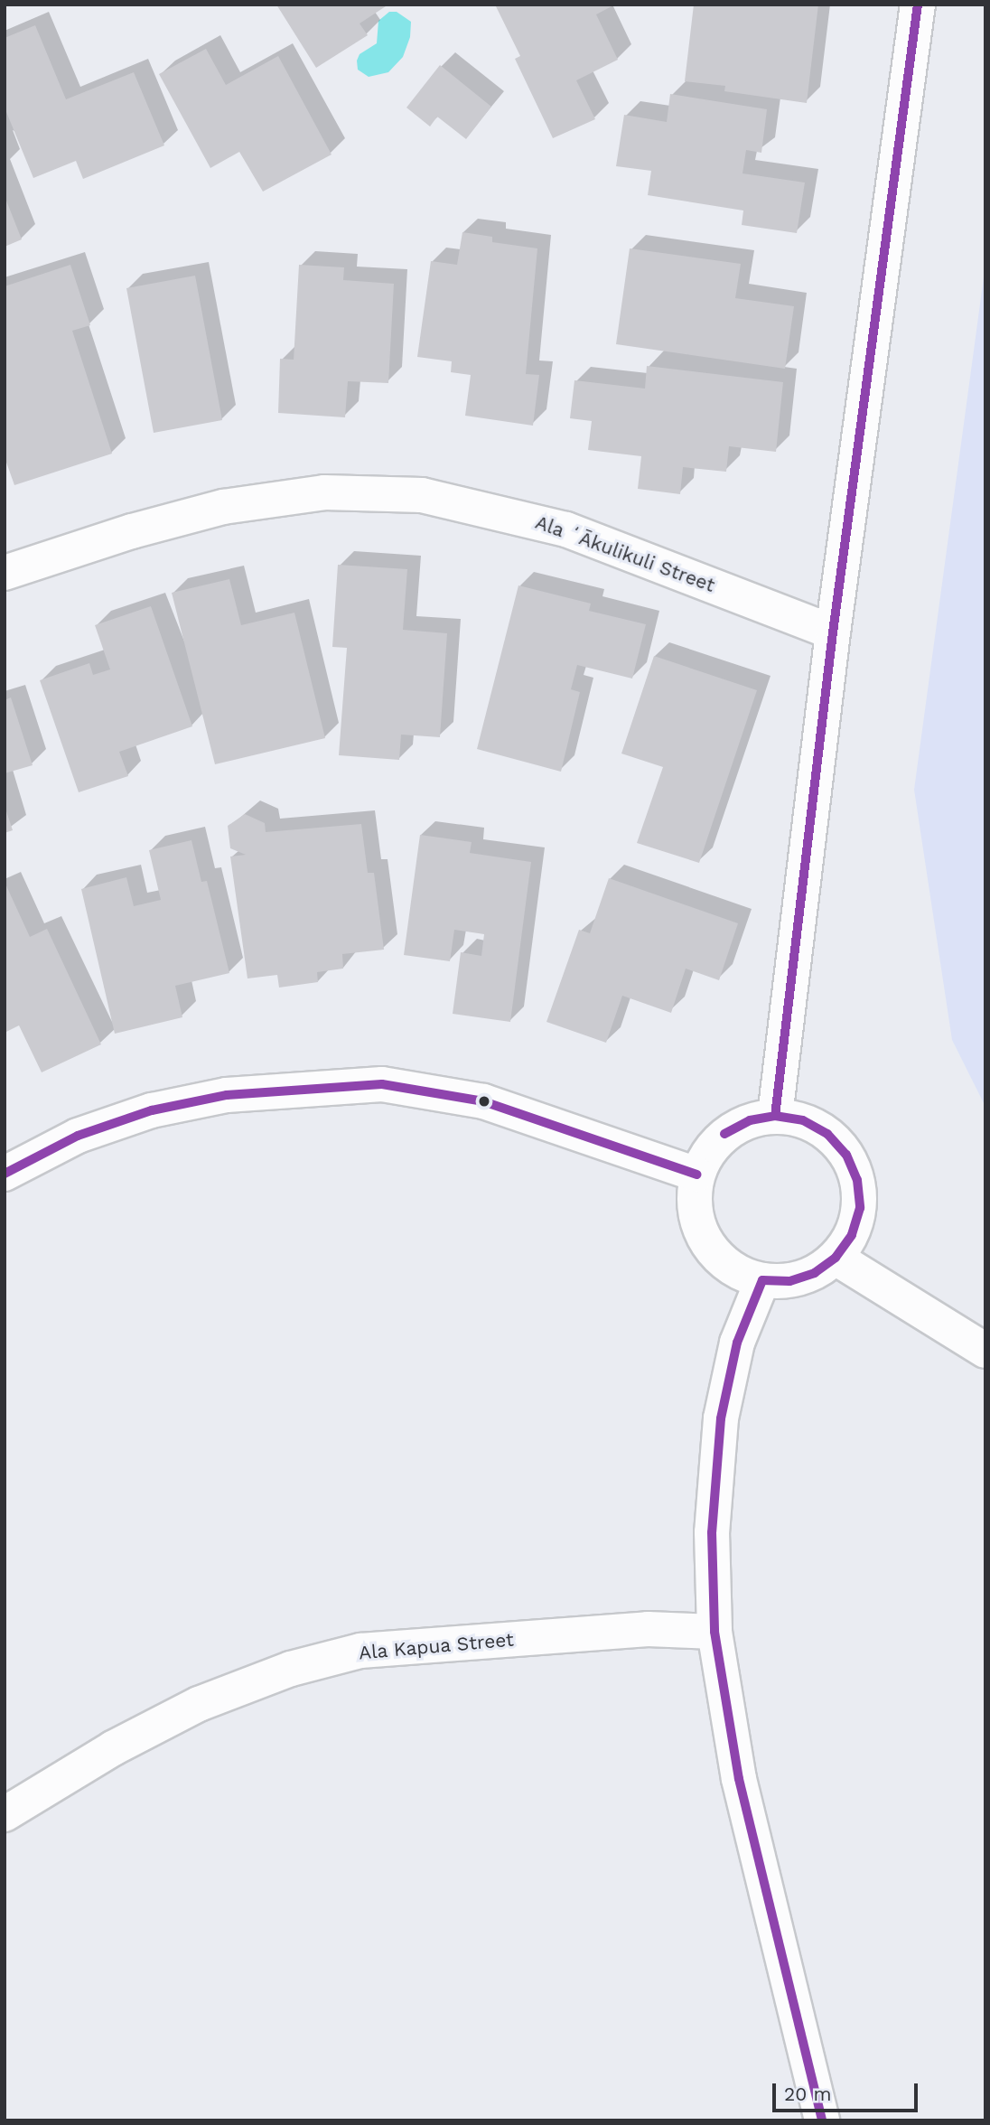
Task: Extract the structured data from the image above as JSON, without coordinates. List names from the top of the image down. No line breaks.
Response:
{"streets":{"street":["Ala ʻĀkulikuli Street","Ala Kapua Street"]},"scale_bar":"20 m"}
